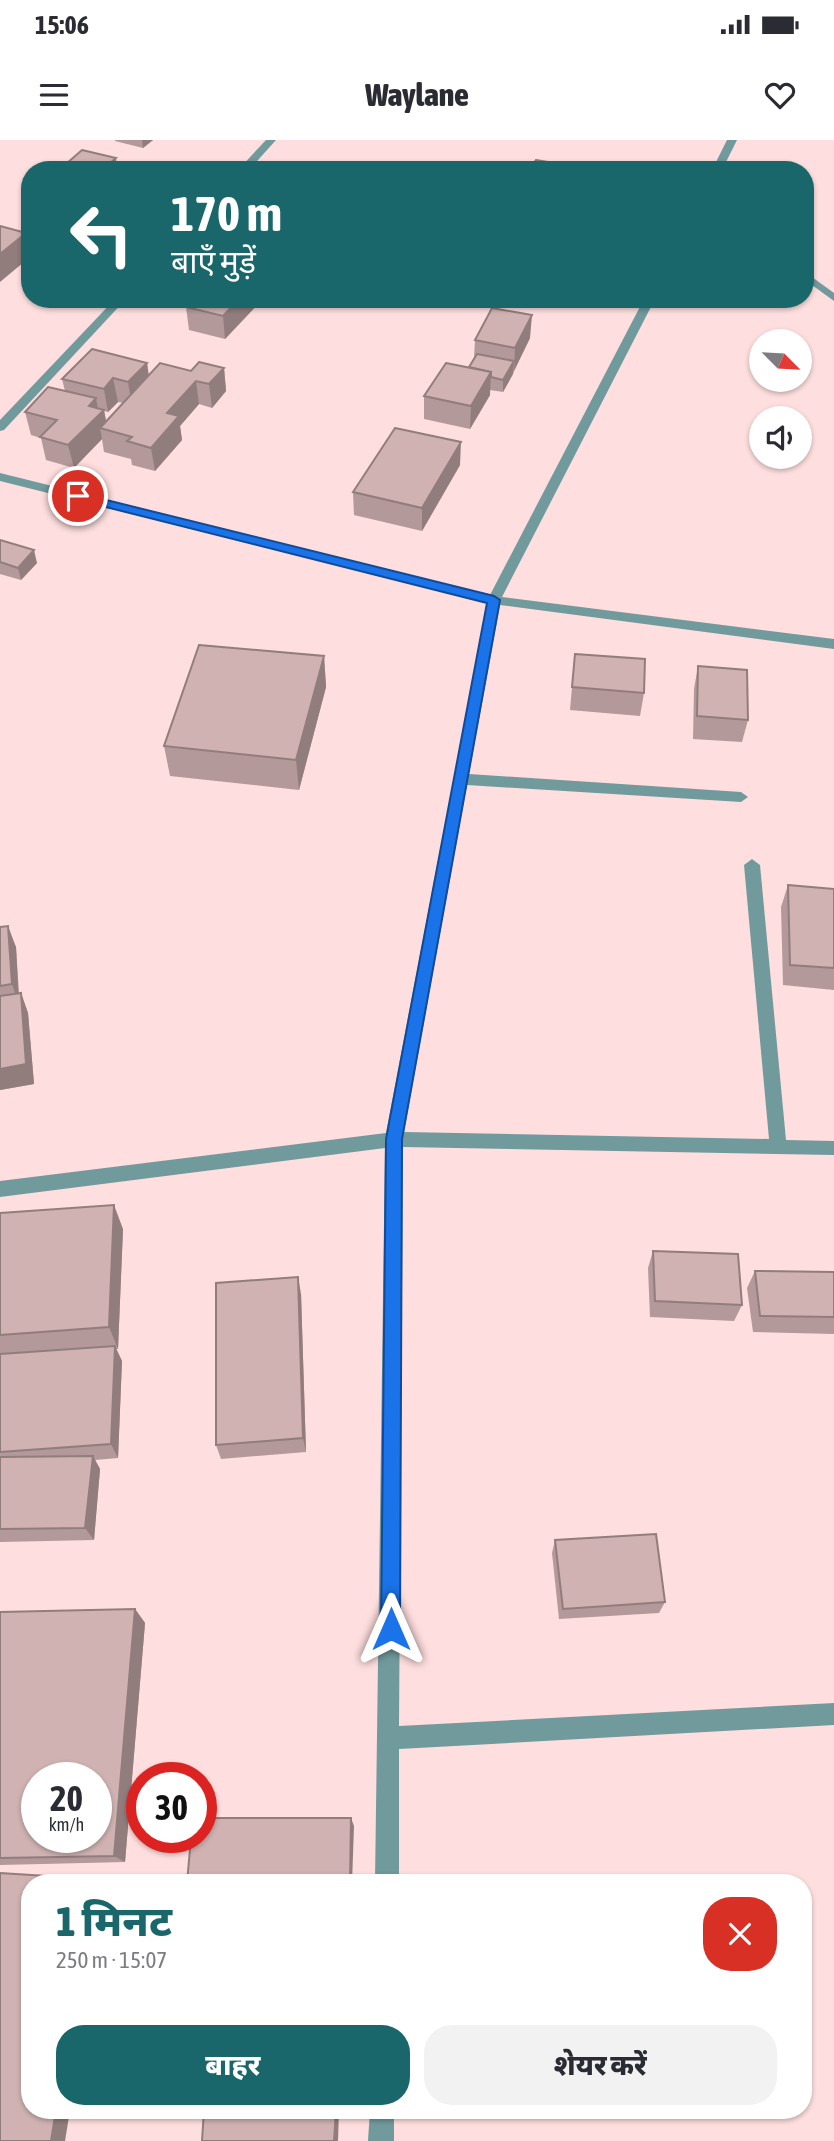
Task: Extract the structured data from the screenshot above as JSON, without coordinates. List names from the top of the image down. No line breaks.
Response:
{"north":"bottom right","page":{"status":"15:06","header":"Waylane","turn":["170 m","बाएँ मुड़ें"],"speed":"20 km/h","limit":"30","heading":["1 मिनट","250 m · 15:07"],"buttons":["बाहर","शेयर करें"]}}
